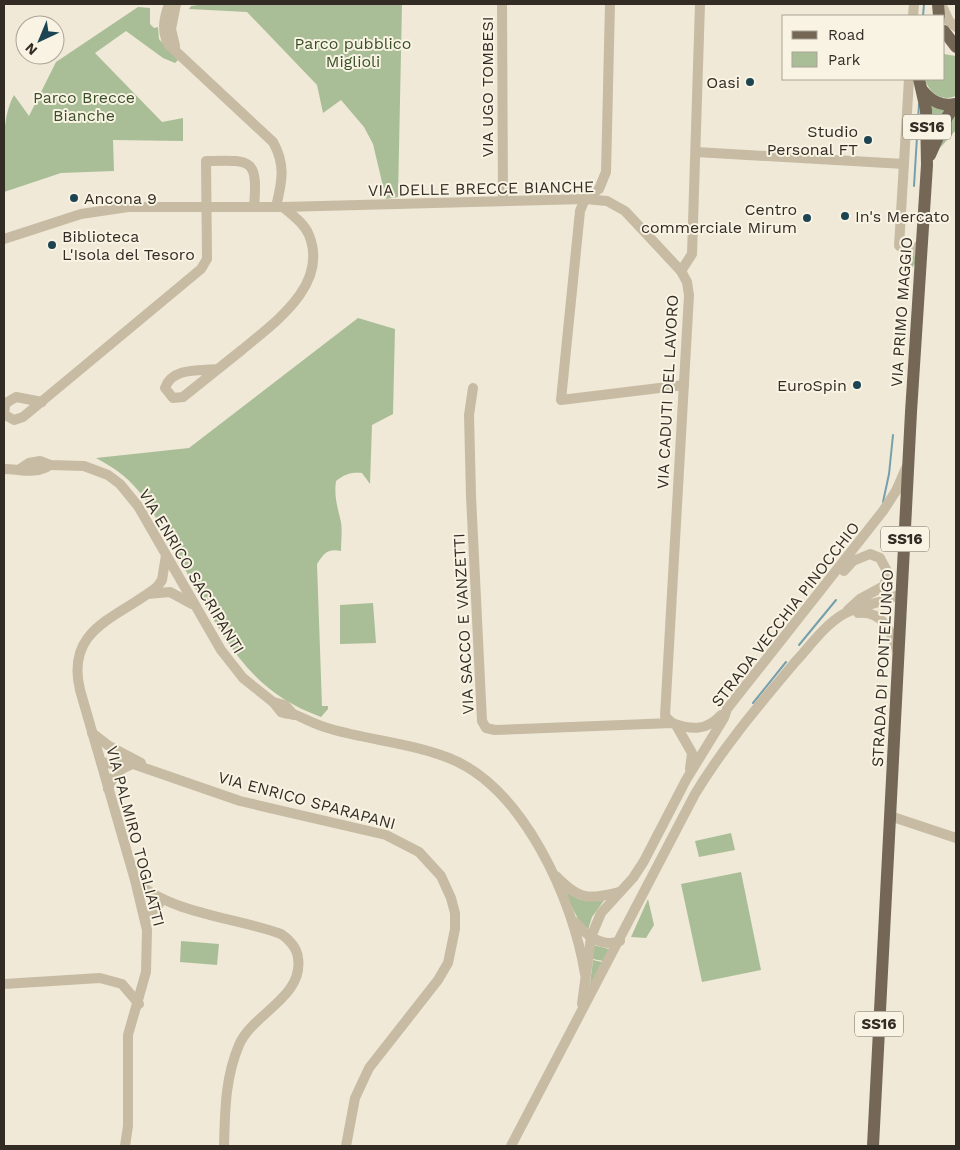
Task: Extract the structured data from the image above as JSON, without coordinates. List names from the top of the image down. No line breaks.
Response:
{"streets":{"main road":["SS16","VIA PRIMO MAGGIO","STRADA DI PONTELUNGO"],"street":["VIA UGO TOMBESI","VIA DELLE BRECCE BIANCHE","VIA CADUTI DEL LAVORO","VIA ENRICO SACRIPANTI","STRADA VECCHIA PINOCCHIO","VIA SACCO E VANZETTI","VIA ENRICO SPARAPANI","VIA PALMIRO TOGLIATTI"]},"crossings":[["VIA UGO TOMBESI","VIA DELLE BRECCE BIANCHE"],["VIA DELLE BRECCE BIANCHE","VIA CADUTI DEL LAVORO"],["VIA PRIMO MAGGIO","STRADA VECCHIA PINOCCHIO"],["VIA PRIMO MAGGIO","STRADA DI PONTELUNGO"],["VIA CADUTI DEL LAVORO","VIA SACCO E VANZETTI"],["VIA ENRICO SACRIPANTI","STRADA VECCHIA PINOCCHIO"],["VIA ENRICO SACRIPANTI","VIA PALMIRO TOGLIATTI"],["STRADA VECCHIA PINOCCHIO","VIA SACCO E VANZETTI"],["STRADA VECCHIA PINOCCHIO","STRADA DI PONTELUNGO"],["VIA ENRICO SPARAPANI","VIA PALMIRO TOGLIATTI"]],"parks":["Parco pubblico Miglioli","Parco Brecce Bianche"],"places":["Oasi","Studio Personal FT","Ancona 9","In's Mercato","Centro commerciale Mirum","Biblioteca L'Isola del Tesoro","EuroSpin"],"legend":["Road","Park"],"north":"bottom left"}
